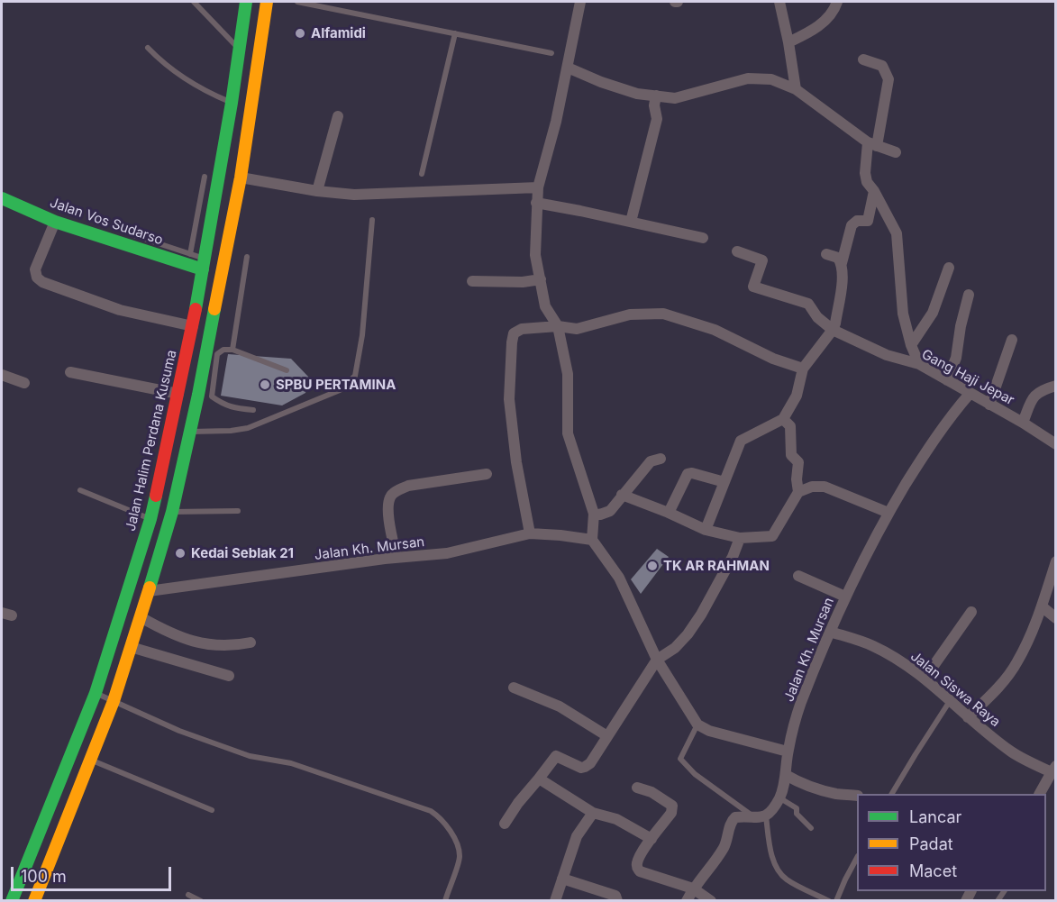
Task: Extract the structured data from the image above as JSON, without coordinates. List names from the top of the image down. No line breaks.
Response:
{"streets":{"main road":["Jalan Vos Sudarso","Jalan Halim Perdana Kusuma"],"street":["Gang Haji Jepar","Jalan Kh. Mursan","Jalan Siswa Raya"]},"crossings":[["Jalan Vos Sudarso","Jalan Halim Perdana Kusuma"],["Gang Haji Jepar","Jalan Kh. Mursan"],["Jalan Kh. Mursan","Jalan Siswa Raya"]],"places":["Alfamidi","SPBU PERTAMINA","Kedai Seblak 21","TK AR RAHMAN"],"legend":["Lancar","Padat","Macet"],"scale_bar":"100 m"}
